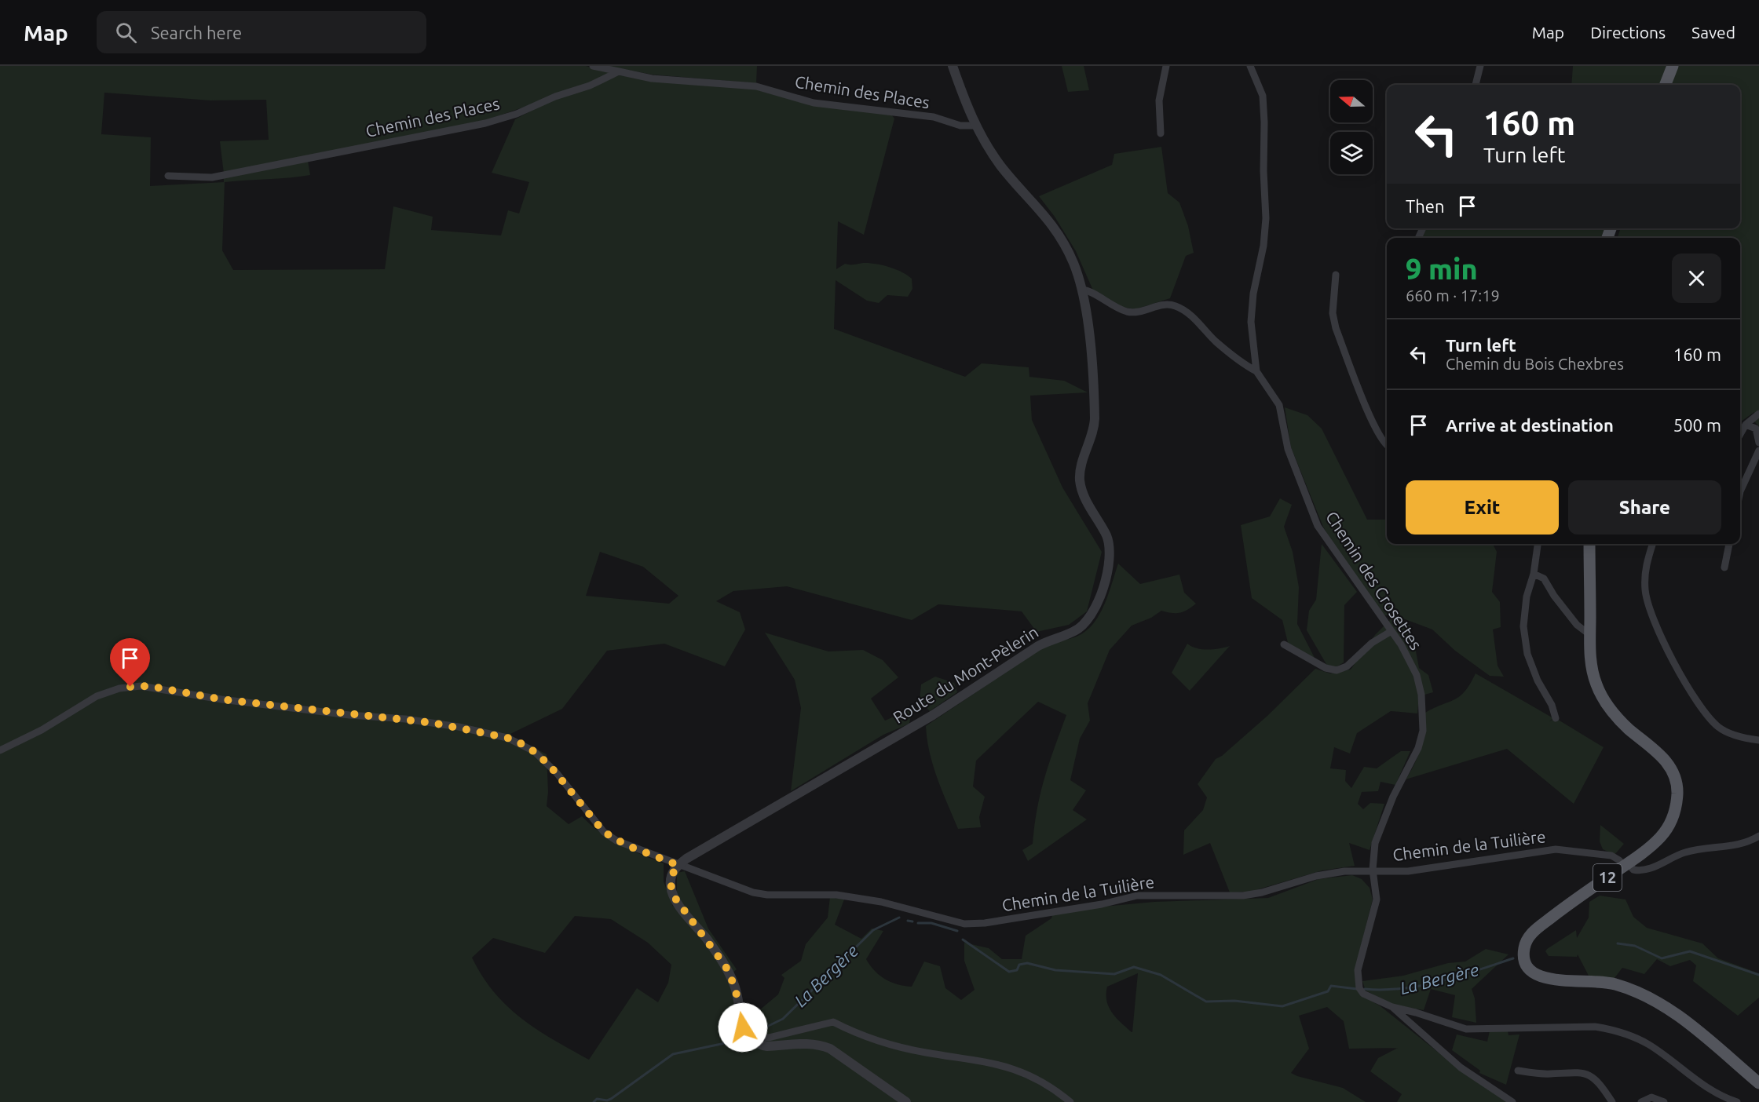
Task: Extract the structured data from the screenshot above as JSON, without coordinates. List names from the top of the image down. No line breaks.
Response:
{"streets":{"main road":["12"],"street":["Chemin des Places","Chemin des Crosettes","Route du Mont-Pèlerin","Chemin de la Tuilière"]},"crossings":[["Chemin des Places","Route du Mont-Pèlerin"],["Chemin des Crosettes","Chemin de la Tuilière"],["Route du Mont-Pèlerin","Chemin de la Tuilière"],["Chemin de la Tuilière","12"]],"water":["La Bergère"],"north":"left","page":{"header":"Map","search":"Search here","nav":["Map","Directions","Saved"],"turn":["160 m","Turn left"],"then":"Then","heading":["9 min","660 m · 17:19"],"list":[{"name":"Turn left","note":"Chemin du Bois Chexbres","value":"160 m"},{"name":"Arrive at destination","value":"500 m"}],"buttons":["Exit","Share"]}}
